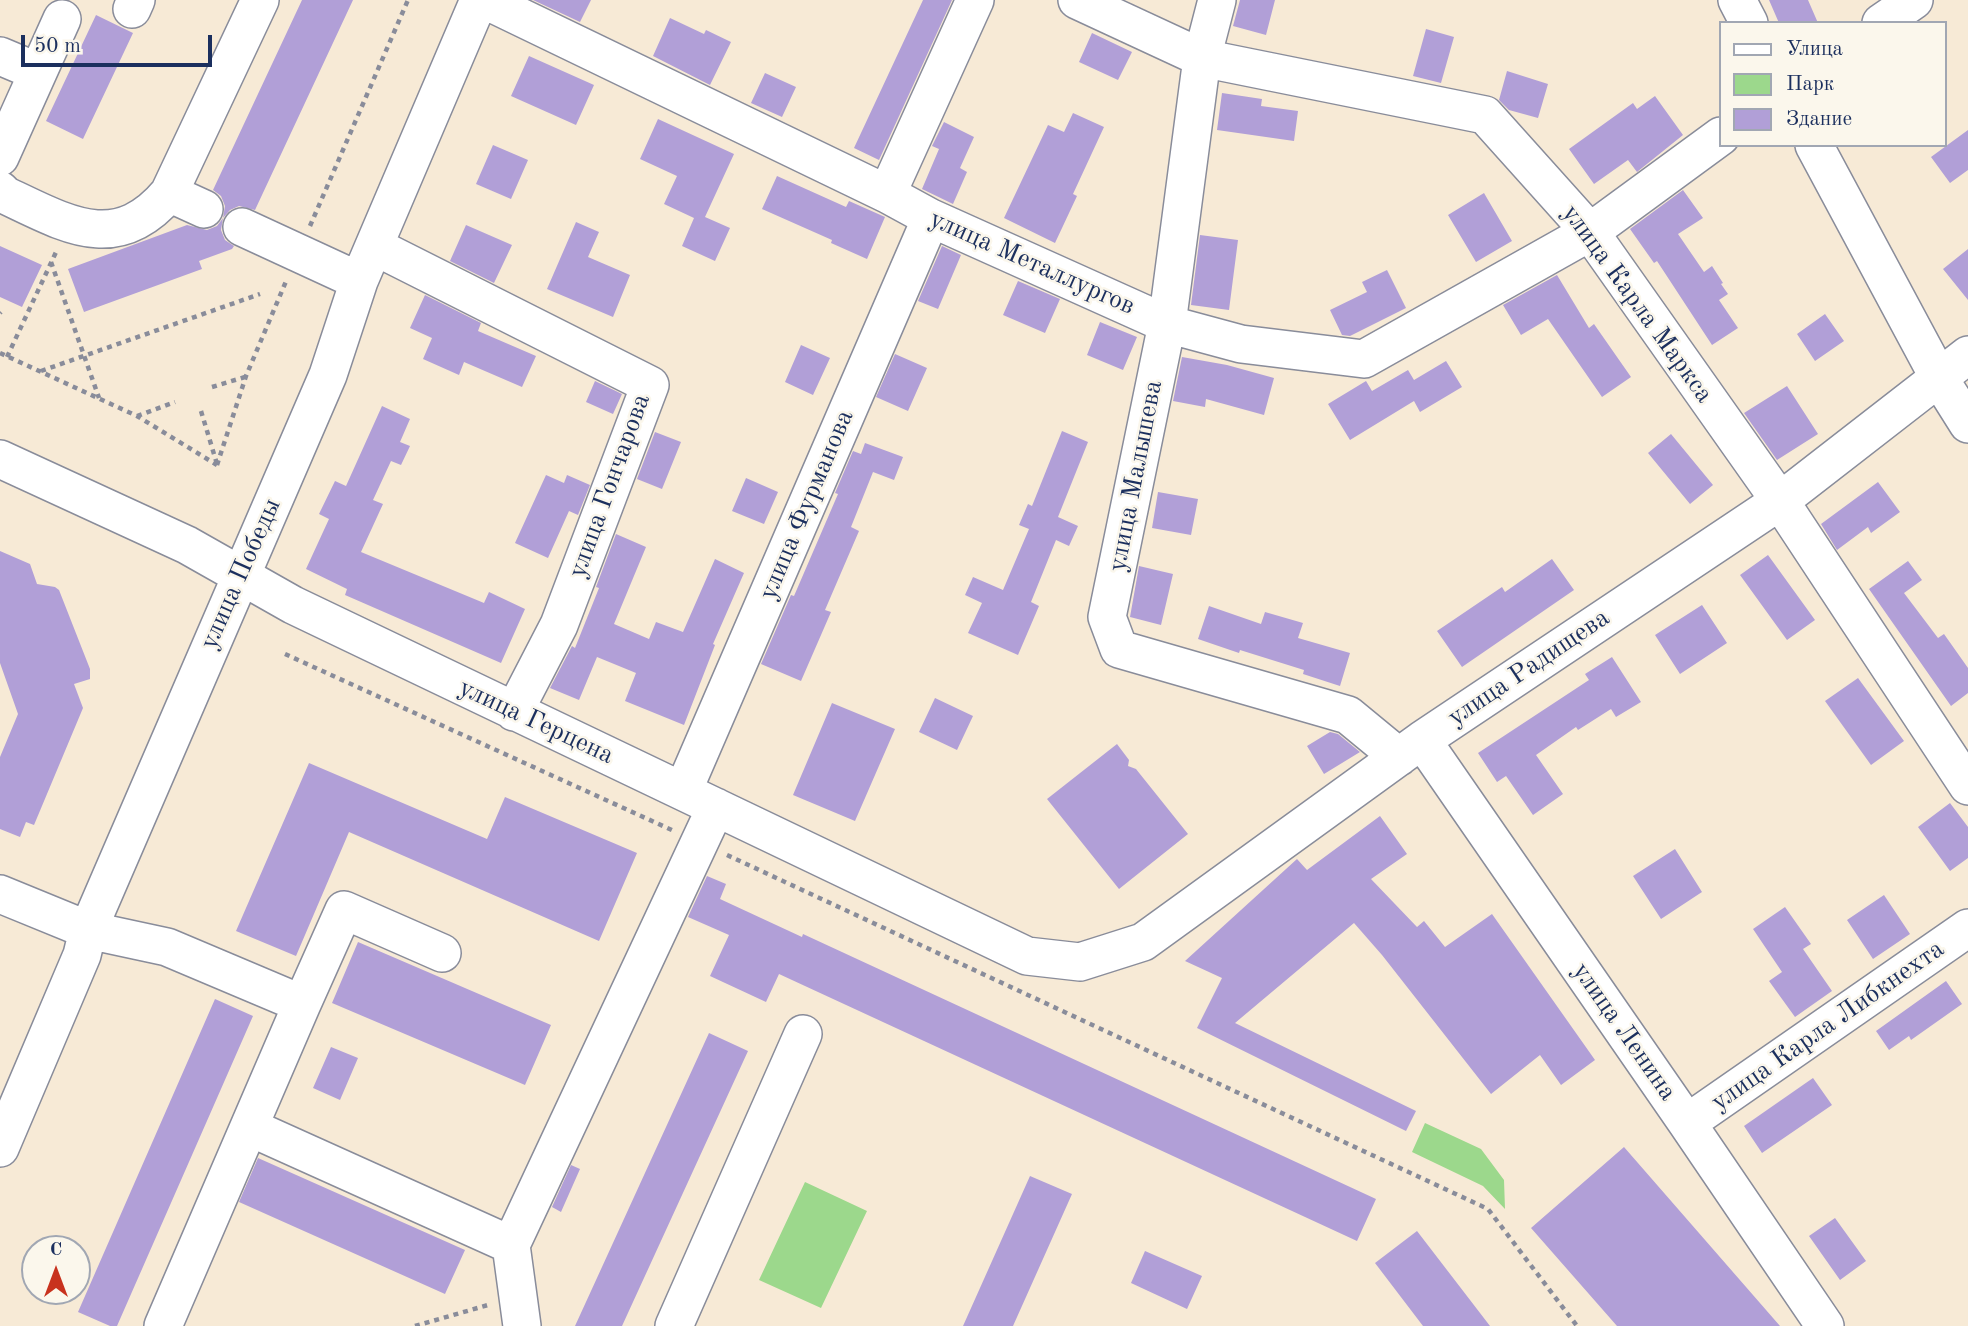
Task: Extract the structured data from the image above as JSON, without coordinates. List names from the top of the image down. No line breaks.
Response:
{"streets":{"street":["улица Металлургов","улица Карла Маркса","улица Малышева","улица Гончарова","улица Фурманова","улица Победы","улица Радищева","улица Герцена","улица Карла Либкнехта","улица Ленина"]},"crossings":[["улица Металлургов","улица Карла Маркса"],["улица Металлургов","улица Малышева"],["улица Металлургов","улица Фурманова"],["улица Карла Маркса","улица Малышева"],["улица Карла Маркса","улица Радищева"],["улица Малышева","улица Радищева"],["улица Малышева","улица Ленина"],["улица Гончарова","улица Победы"],["улица Гончарова","улица Герцена"],["улица Фурманова","улица Герцена"],["улица Победы","улица Герцена"],["улица Радищева","улица Герцена"],["улица Радищева","улица Ленина"],["улица Карла Либкнехта","улица Ленина"]],"legend":["Улица","Парк","Здание"],"scale_bar":"50 m","north":"top"}
